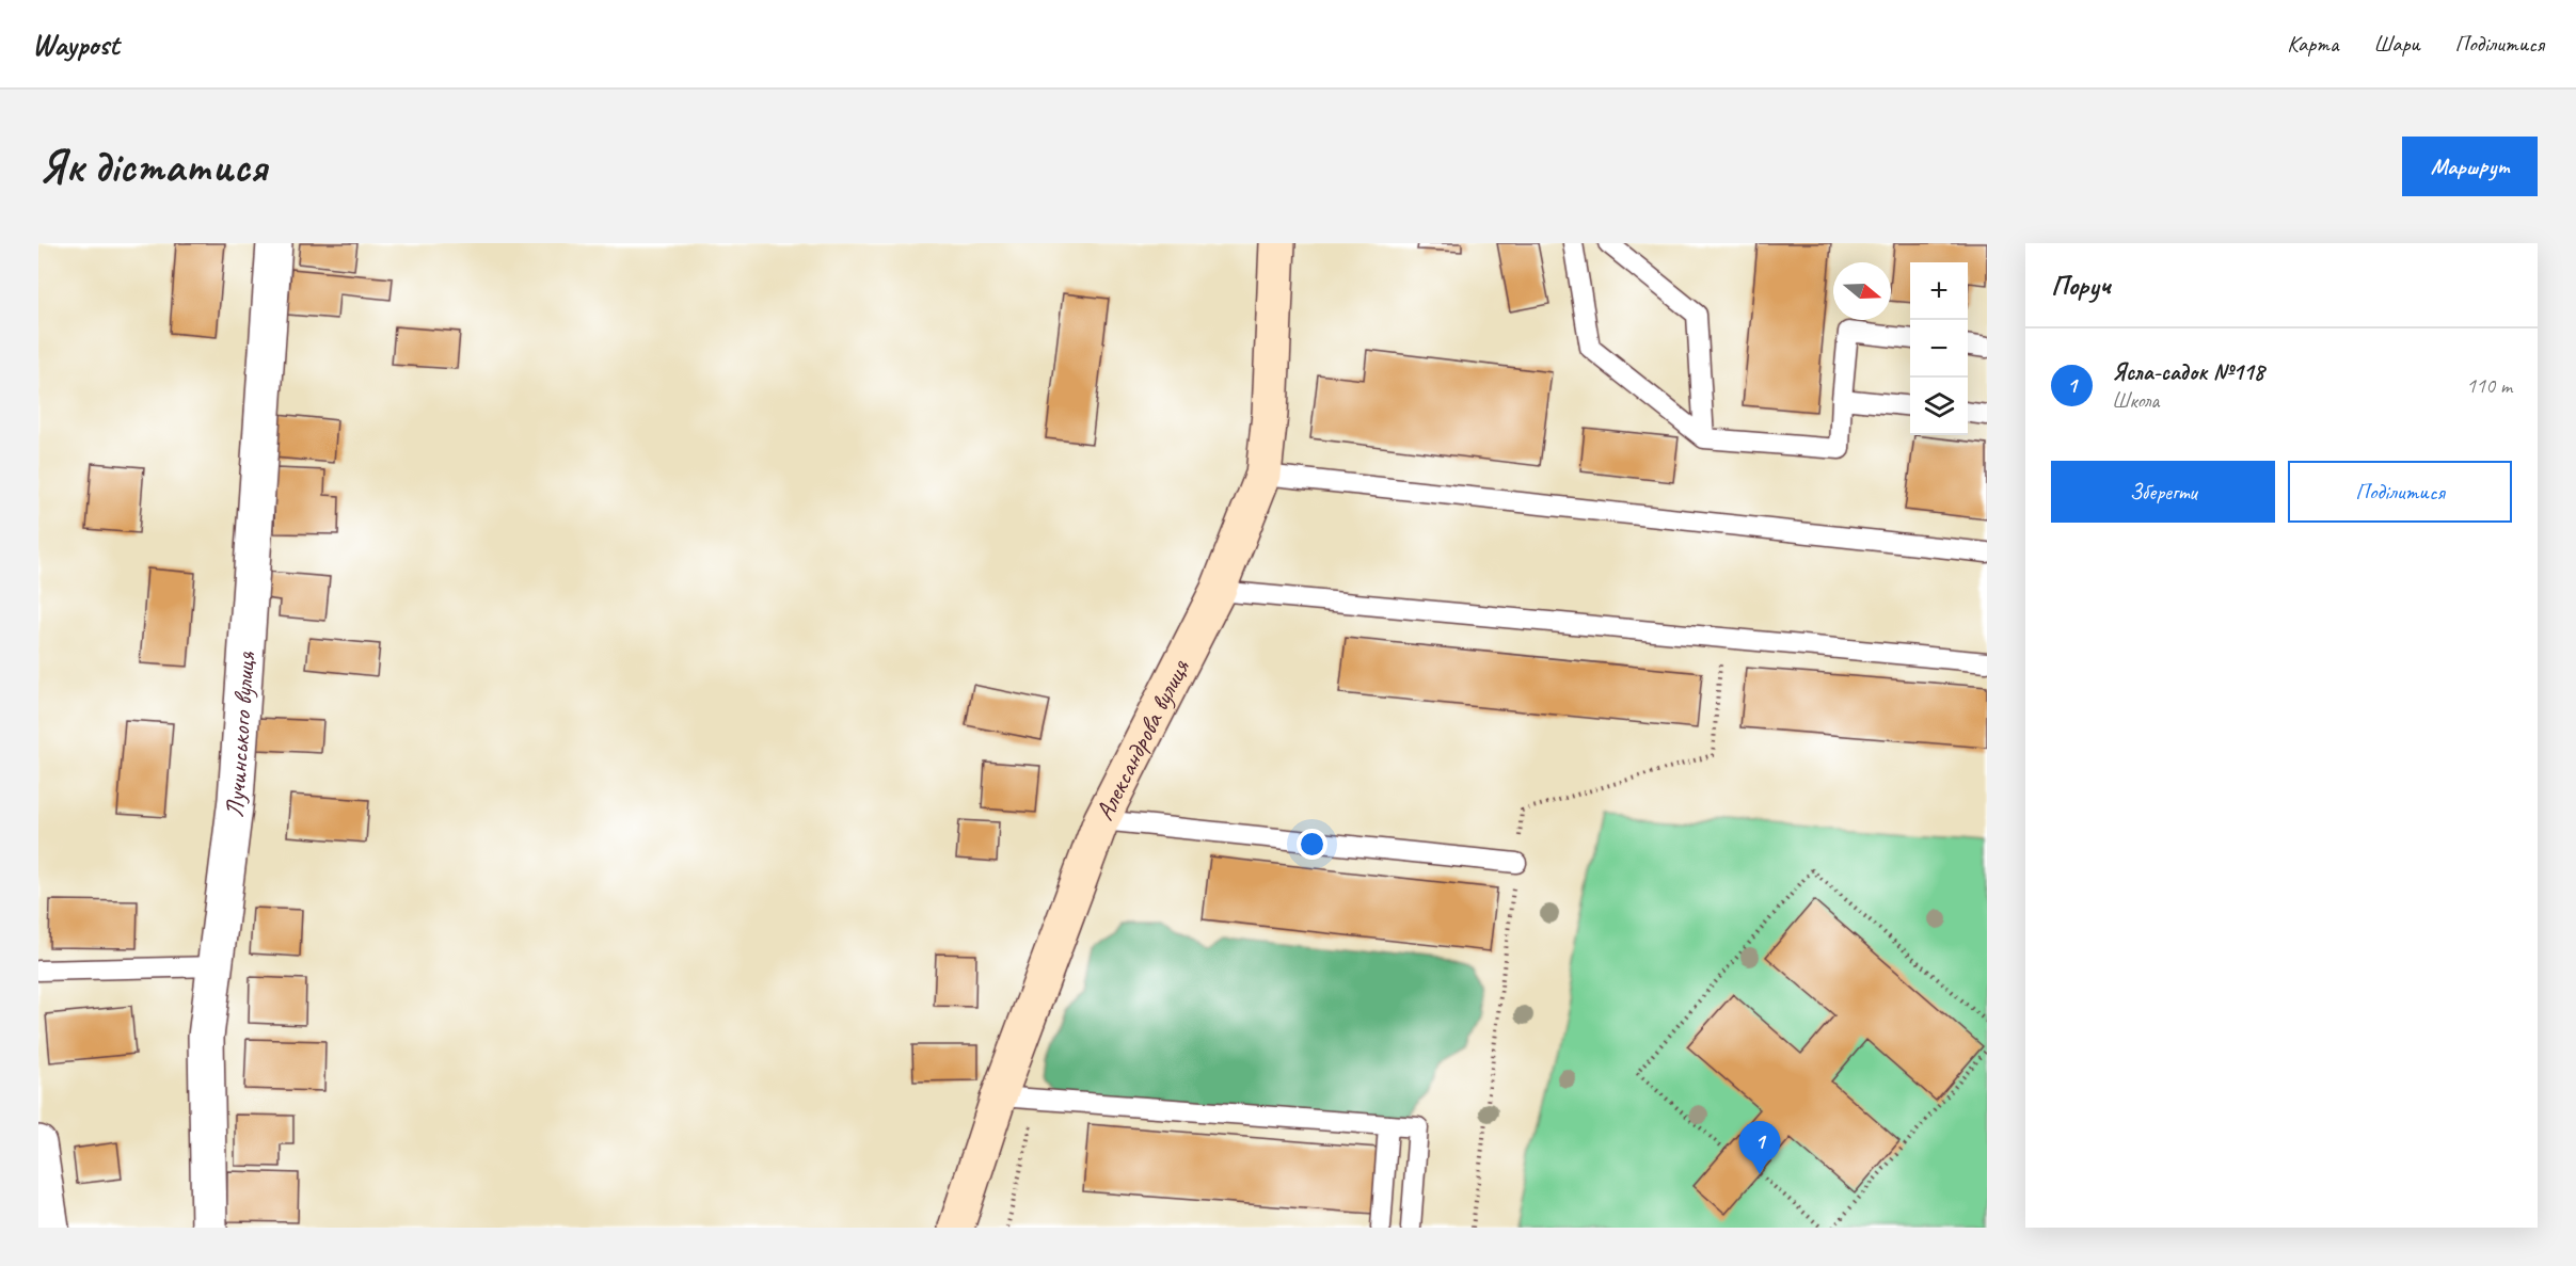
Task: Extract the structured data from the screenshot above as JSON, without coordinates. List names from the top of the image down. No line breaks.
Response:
{"streets":{"street":["Лучинського вулиця","Александрова вулиця"]},"north":"right","page":{"header":"Waypost","nav":["Карта","Шари","Поділитися"],"buttons":["Маршрут",["Зберегти","Поділитися"]],"title":"Як дістатися","heading":"Поруч","map_buttons":["+","−"],"list":[{"mark":"1","name":"Ясла-садок №118","note":"Школа","value":"110 m"}],"pins":"1"}}
